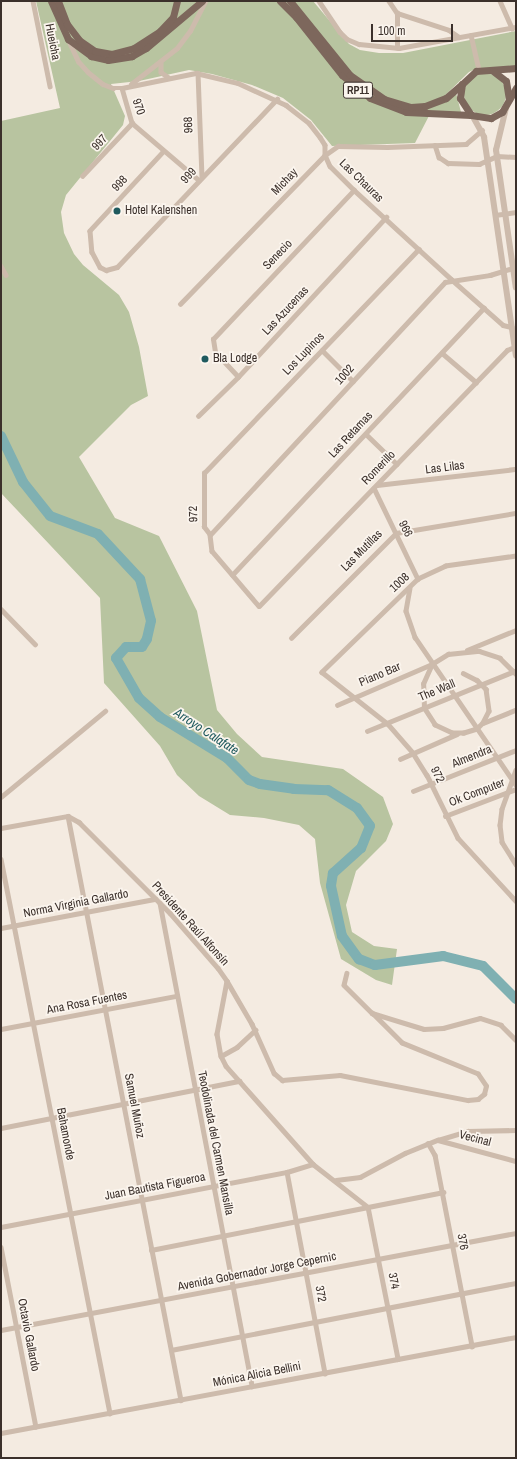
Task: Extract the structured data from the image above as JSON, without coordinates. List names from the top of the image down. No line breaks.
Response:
{"streets":{"main road":["RP11"],"street":["Hueicha","970","968","997","999","Las Chauras","Michay","998","Senecio","Las Azucenas","Los Lupinos","1002","Las Retamas","Romerillo","Las Lilas","972","966","Las Mutillas","1008","Piano Bar","The Wall","Almendra","Ok Computer","Norma Virginia Gallardo","Presidente Raúl Alfonsín","Ana Rosa Fuentes","Samuel Muñoz","Bahamonde","Vecinal","Teodolinada del Carmen Mansilla","Juan Bautista Figueroa","376","Avenida Gobernador Jorge Cepernic","374","372","Octavio Gallardo","Mónica Alicia Bellini"]},"crossings":[["970","968"],["970","997"],["970","999"],["970","Las Chauras"],["970","998"],["968","999"],["968","Las Chauras"],["999","Las Chauras"],["999","998"],["Las Chauras","Michay"],["Las Chauras","Senecio"],["Las Chauras","Las Azucenas"],["Las Chauras","Los Lupinos"],["Las Chauras","1002"],["Las Chauras","Las Retamas"],["Senecio","Las Azucenas"],["Los Lupinos","972"],["1002","972"],["Las Retamas","972"],["Romerillo","Las Lilas"],["Romerillo","972"],["Romerillo","966"],["Las Lilas","966"],["972","1008"],["972","Piano Bar"],["972","The Wall"],["972","Almendra"],["972","Ok Computer"],["966","Las Mutillas"],["966","1008"],["Norma Virginia Gallardo","Presidente Raúl Alfonsín"],["Norma Virginia Gallardo","Samuel Muñoz"],["Norma Virginia Gallardo","Bahamonde"],["Presidente Raúl Alfonsín","Samuel Muñoz"],["Presidente Raúl Alfonsín","Teodolinada del Carmen Mansilla"],["Presidente Raúl Alfonsín","Juan Bautista Figueroa"],["Presidente Raúl Alfonsín","374"],["Ana Rosa Fuentes","Samuel Muñoz"],["Ana Rosa Fuentes","Bahamonde"],["Ana Rosa Fuentes","Teodolinada del Carmen Mansilla"],["Samuel Muñoz","Juan Bautista Figueroa"],["Samuel Muñoz","Avenida Gobernador Jorge Cepernic"],["Samuel Muñoz","Mónica Alicia Bellini"],["Bahamonde","Juan Bautista Figueroa"],["Bahamonde","Avenida Gobernador Jorge Cepernic"],["Bahamonde","Mónica Alicia Bellini"],["Teodolinada del Carmen Mansilla","Juan Bautista Figueroa"],["Teodolinada del Carmen Mansilla","Avenida Gobernador Jorge Cepernic"],["Teodolinada del Carmen Mansilla","Mónica Alicia Bellini"],["Juan Bautista Figueroa","372"],["376","Avenida Gobernador Jorge Cepernic"],["376","Mónica Alicia Bellini"],["Avenida Gobernador Jorge Cepernic","374"],["Avenida Gobernador Jorge Cepernic","372"],["Avenida Gobernador Jorge Cepernic","Octavio Gallardo"],["374","Mónica Alicia Bellini"],["372","Mónica Alicia Bellini"],["Octavio Gallardo","Mónica Alicia Bellini"]],"water":["Arroyo Calafate"],"places":["Hotel Kalenshen","Bla Lodge"],"scale_bar":"100 m"}
